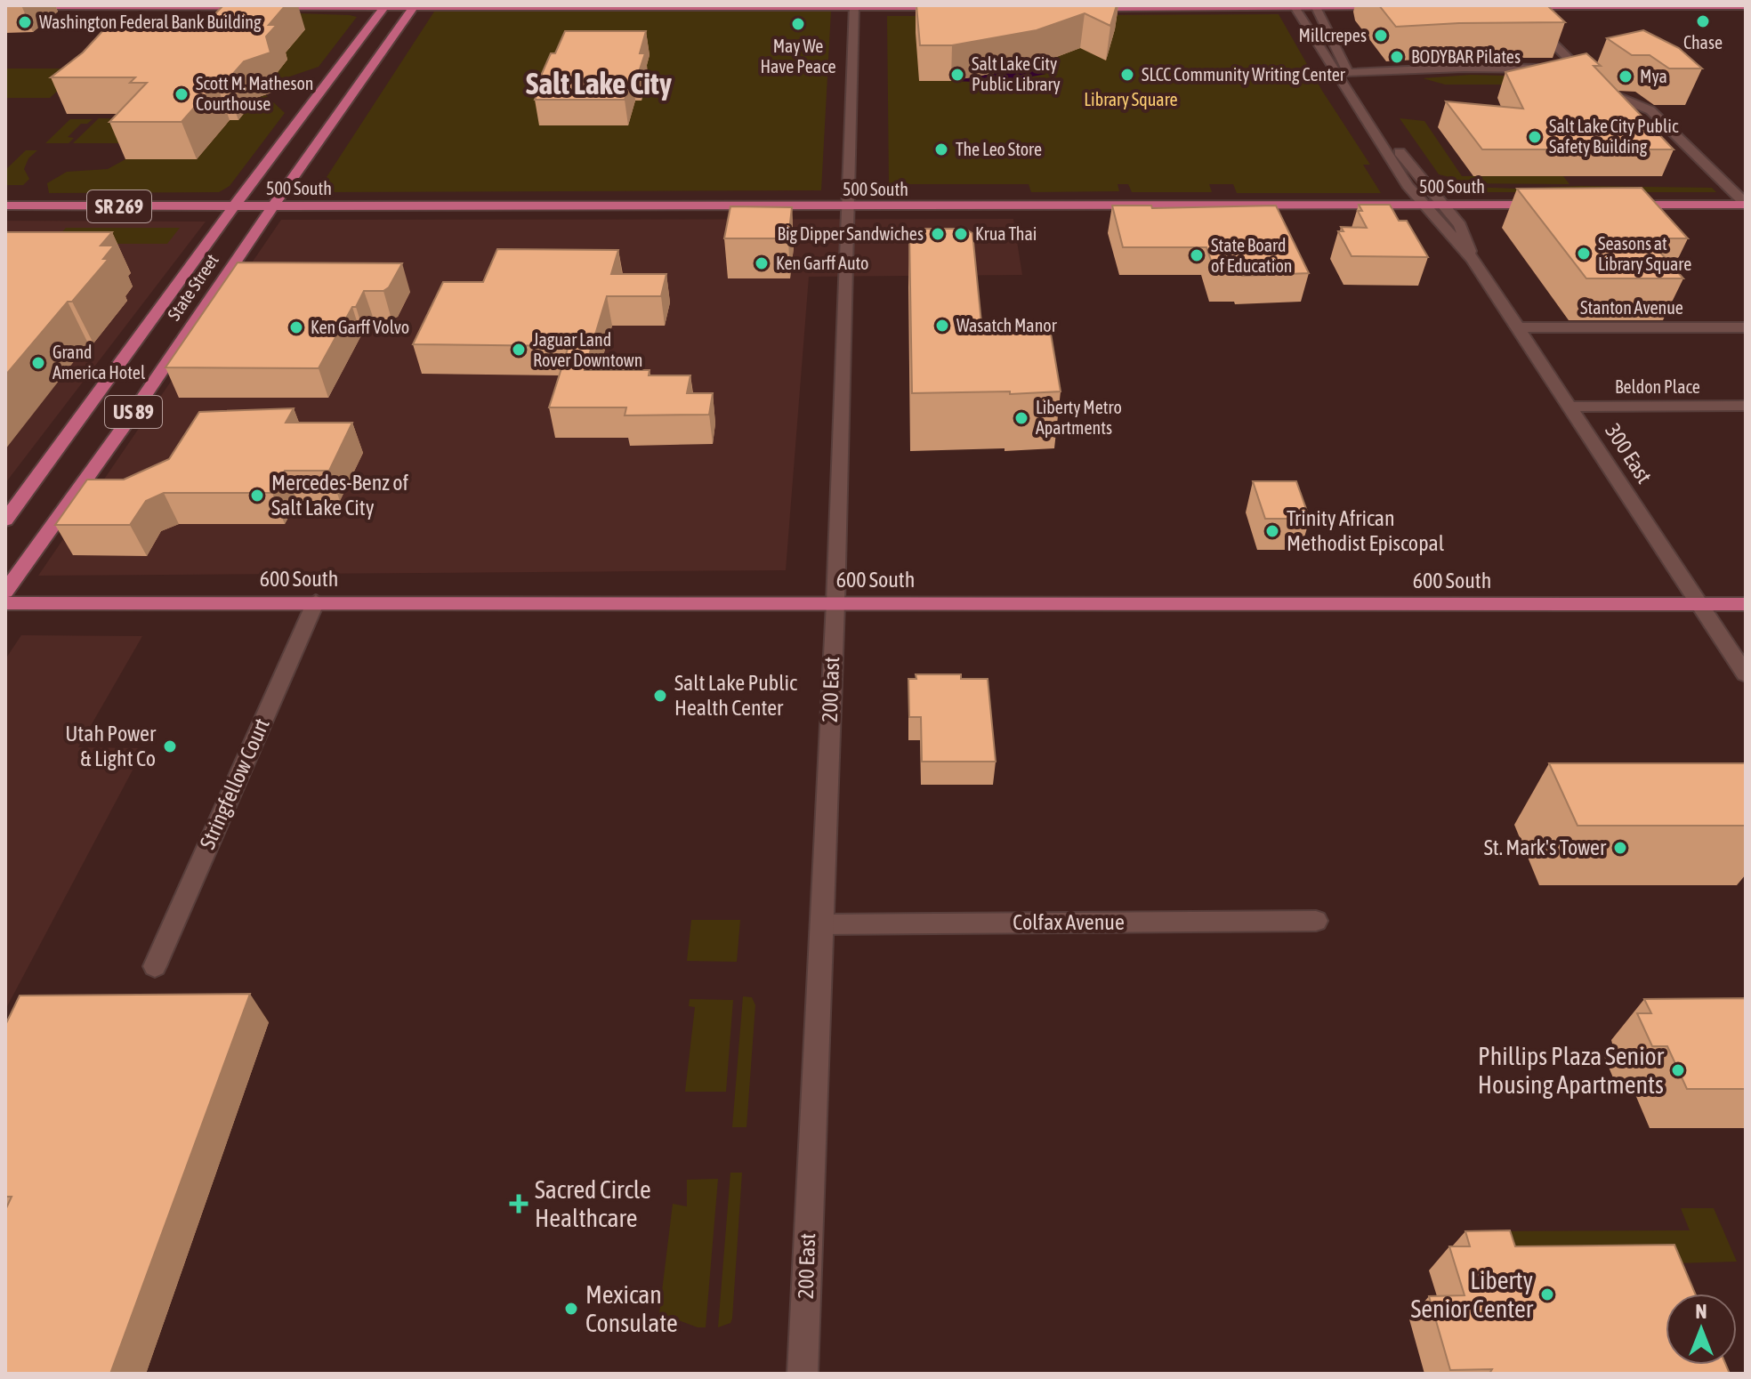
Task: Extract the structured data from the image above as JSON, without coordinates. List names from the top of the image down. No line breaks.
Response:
{"streets":{"main road":["500 South","SR 269","State Street","US 89","600 South"],"street":["Stanton Avenue","Beldon Place","300 East","200 East","Stringfellow Court","Colfax Avenue"]},"crossings":[["500 South","State Street"],["500 South","300 East"],["500 South","200 East"],["Stanton Avenue","300 East"],["Beldon Place","300 East"],["300 East","600 South"],["600 South","200 East"],["600 South","Stringfellow Court"],["200 East","Colfax Avenue"]],"districts":["Salt Lake City"],"parks":["Library Square"],"places":{"other":["Chase","Washington Federal Bank Building","May We Have Peace","Millcrepes","BODYBAR Pilates","Salt Lake City Public Library","SLCC Community Writing Center","Mya","Scott M. Matheson Courthouse","Salt Lake City Public Safety Building","The Leo Store","Big Dipper Sandwiches","Krua Thai","Seasons at Library Square","State Board of Education","Ken Garff Auto","Wasatch Manor","Ken Garff Volvo","Jaguar Land Rover Downtown","Grand America Hotel","Liberty Metro Apartments","Mercedes-Benz of Salt Lake City","Trinity African Methodist Episcopal","Salt Lake Public Health Center","Utah Power & Light Co","St. Mark's Tower","Phillips Plaza Senior Housing Apartments","Liberty Senior Center","Mexican Consulate"],"health":["Sacred Circle Healthcare"]},"north":"top"}
